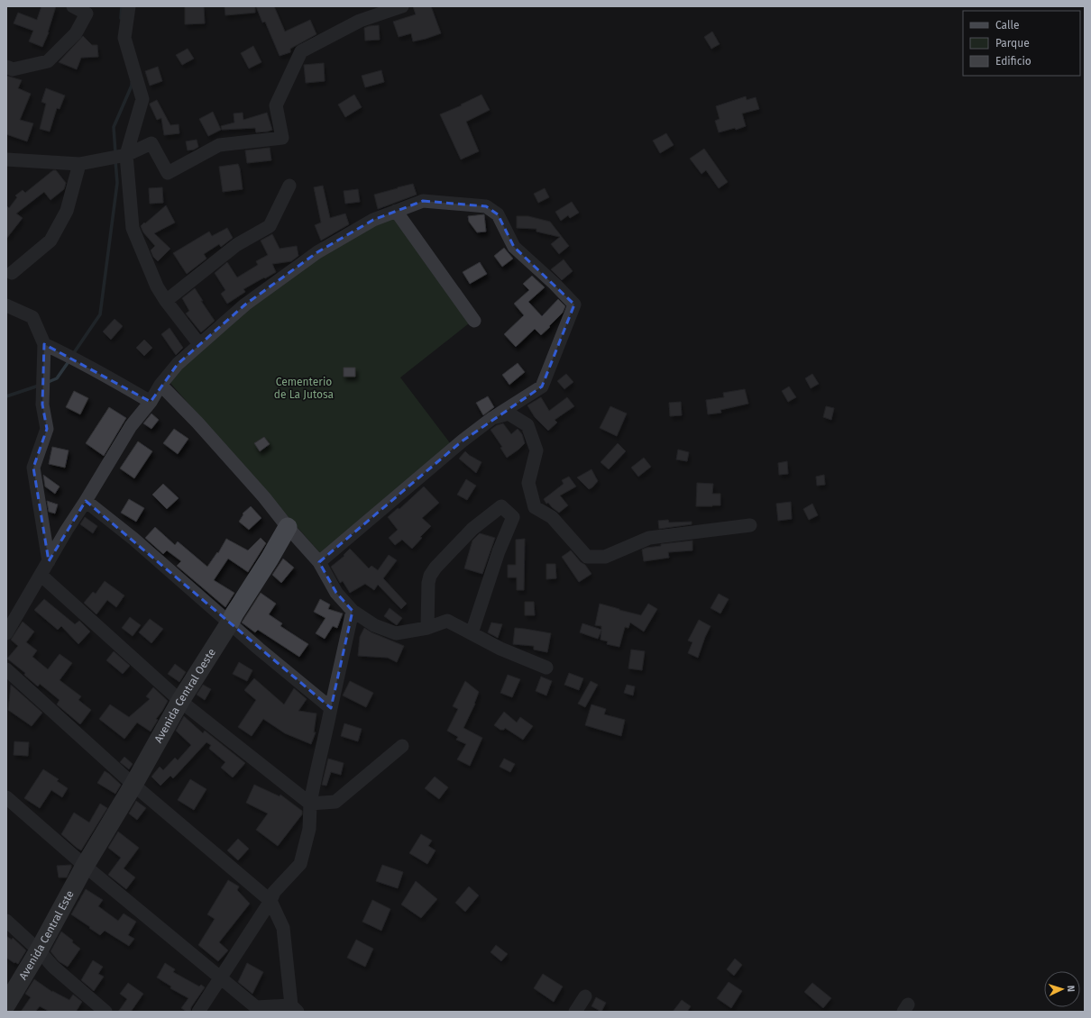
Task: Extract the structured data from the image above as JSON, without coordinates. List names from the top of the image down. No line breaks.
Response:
{"streets":{"street":["Avenida Central Oeste","Avenida Central Este"]},"crossings":[["Avenida Central Oeste","Avenida Central Este"]],"parks":["Cementerio de La Jutosa"],"legend":["Calle","Parque","Edificio"],"north":"right"}
